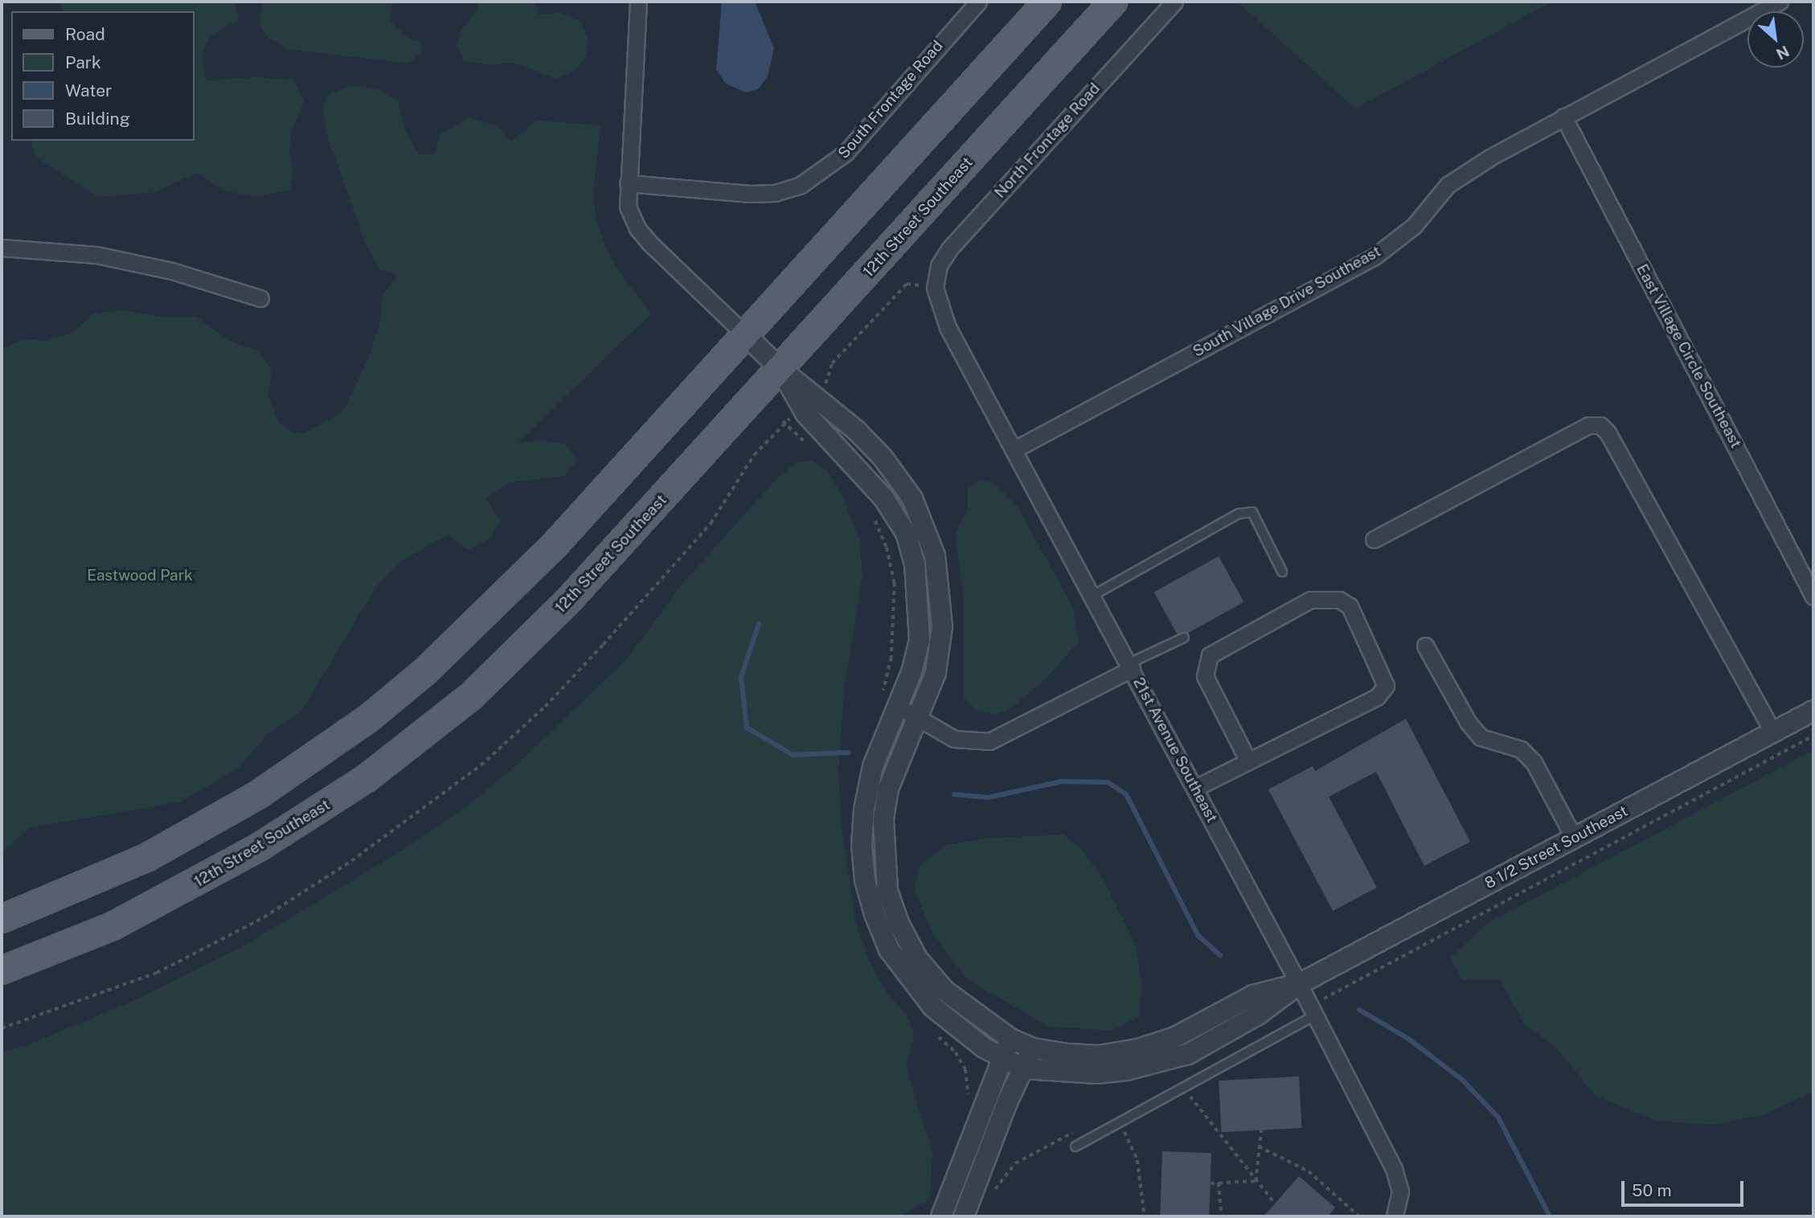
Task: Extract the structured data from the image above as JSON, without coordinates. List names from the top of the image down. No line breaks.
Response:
{"streets":{"main road":["12th Street Southeast"],"street":["South Frontage Road","North Frontage Road","South Village Drive Southeast","East Village Circle Southeast","21st Avenue Southeast","8 1/2 Street Southeast"]},"crossings":[["North Frontage Road","21st Avenue Southeast"],["12th Street Southeast","8 1/2 Street Southeast"],["South Village Drive Southeast","East Village Circle Southeast"],["South Village Drive Southeast","21st Avenue Southeast"],["21st Avenue Southeast","8 1/2 Street Southeast"]],"parks":["Eastwood Park"],"legend":["Road","Park","Water","Building"],"scale_bar":"50 m","north":"bottom right"}
